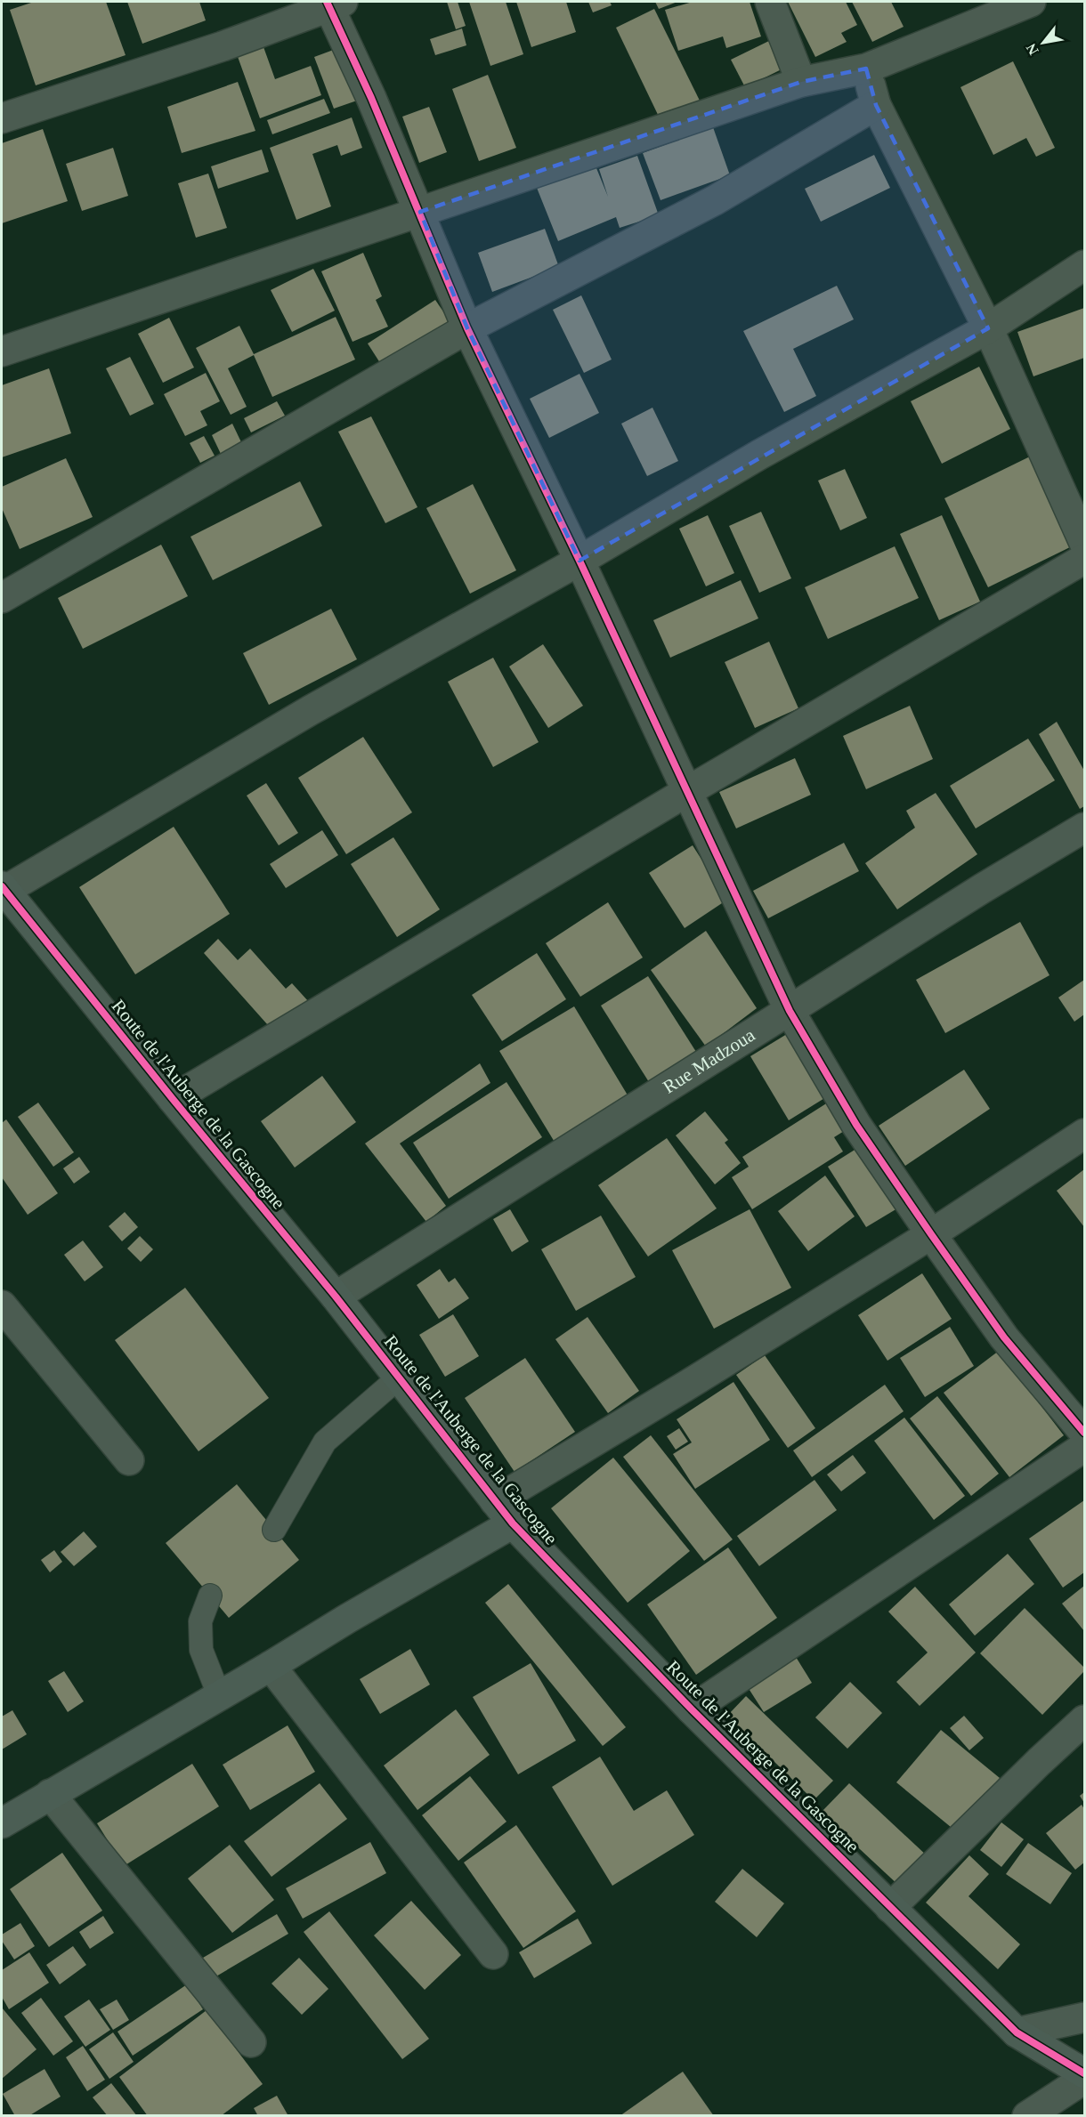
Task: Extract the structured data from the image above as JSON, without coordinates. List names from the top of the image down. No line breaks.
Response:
{"streets":{"street":["Rue Madzoua","Route de l'Auberge de la Gascogne"]},"crossings":[["Rue Madzoua","Route de l'Auberge de la Gascogne"]],"north":"bottom left"}
